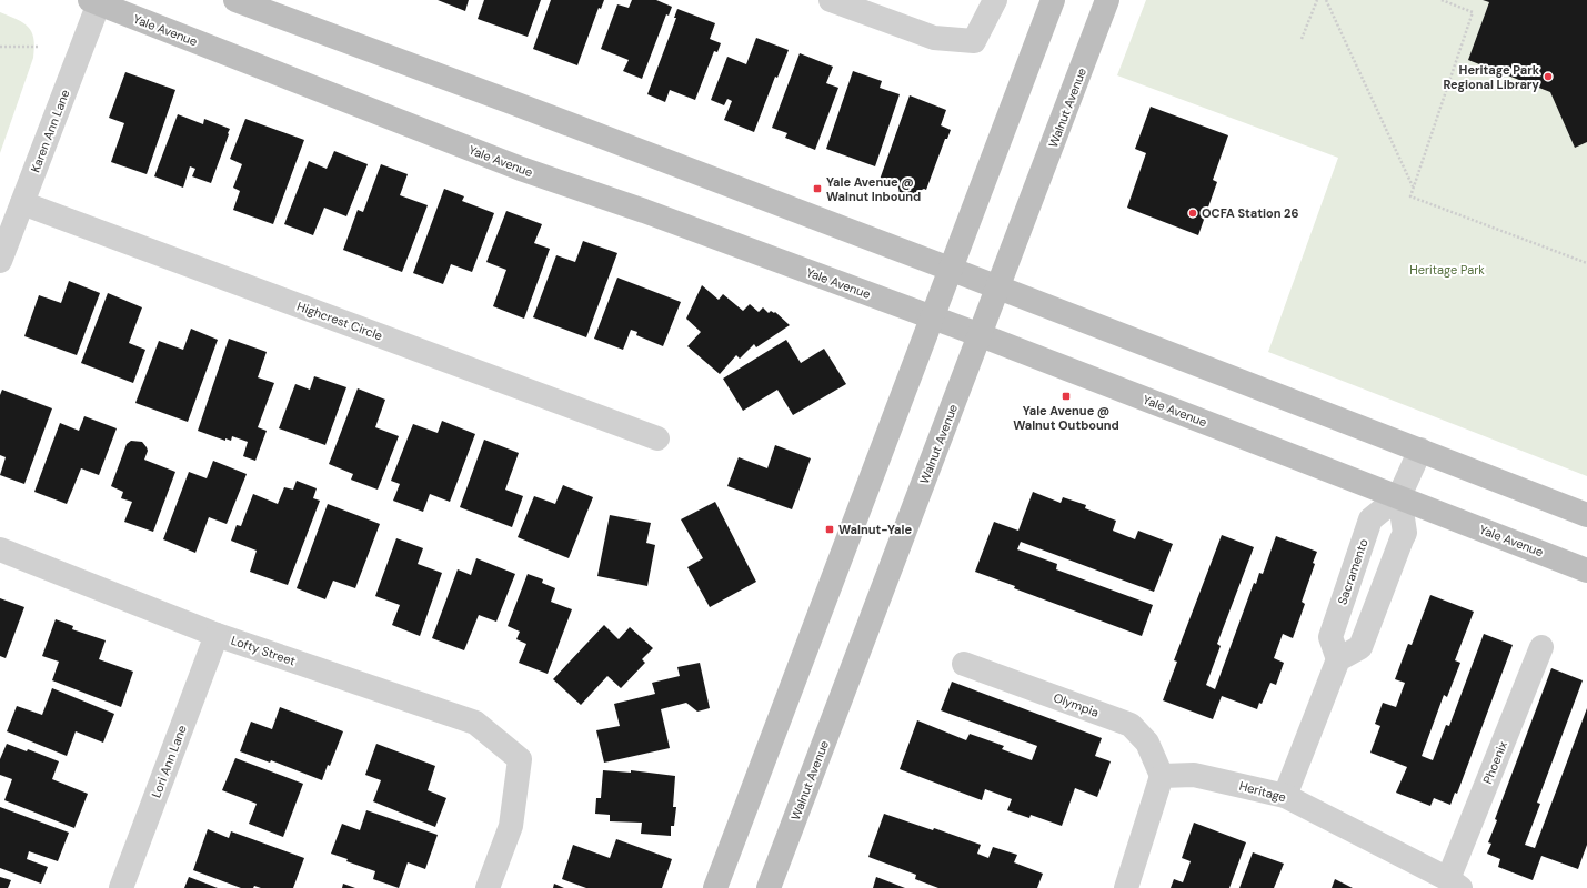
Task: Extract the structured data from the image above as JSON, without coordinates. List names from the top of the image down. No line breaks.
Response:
{"streets":{"main road":["Yale Avenue","Walnut Avenue"],"street":["Karen Ann Lane","Highcrest Circle","Sacramento","Lofty Street","Olympia","Lori Ann Lane","Phoenix","Heritage"]},"crossings":[["Yale Avenue","Walnut Avenue"],["Yale Avenue","Karen Ann Lane"],["Yale Avenue","Sacramento"],["Karen Ann Lane","Highcrest Circle"],["Lofty Street","Lori Ann Lane"],["Olympia","Heritage"],["Phoenix","Heritage"]],"parks":["Heritage Park"],"places":{"other":["Heritage Park Regional Library","OCFA Station 26"],"transit":["Yale Avenue @ Walnut Inbound","Yale Avenue @ Walnut Outbound","Walnut-Yale"]}}
